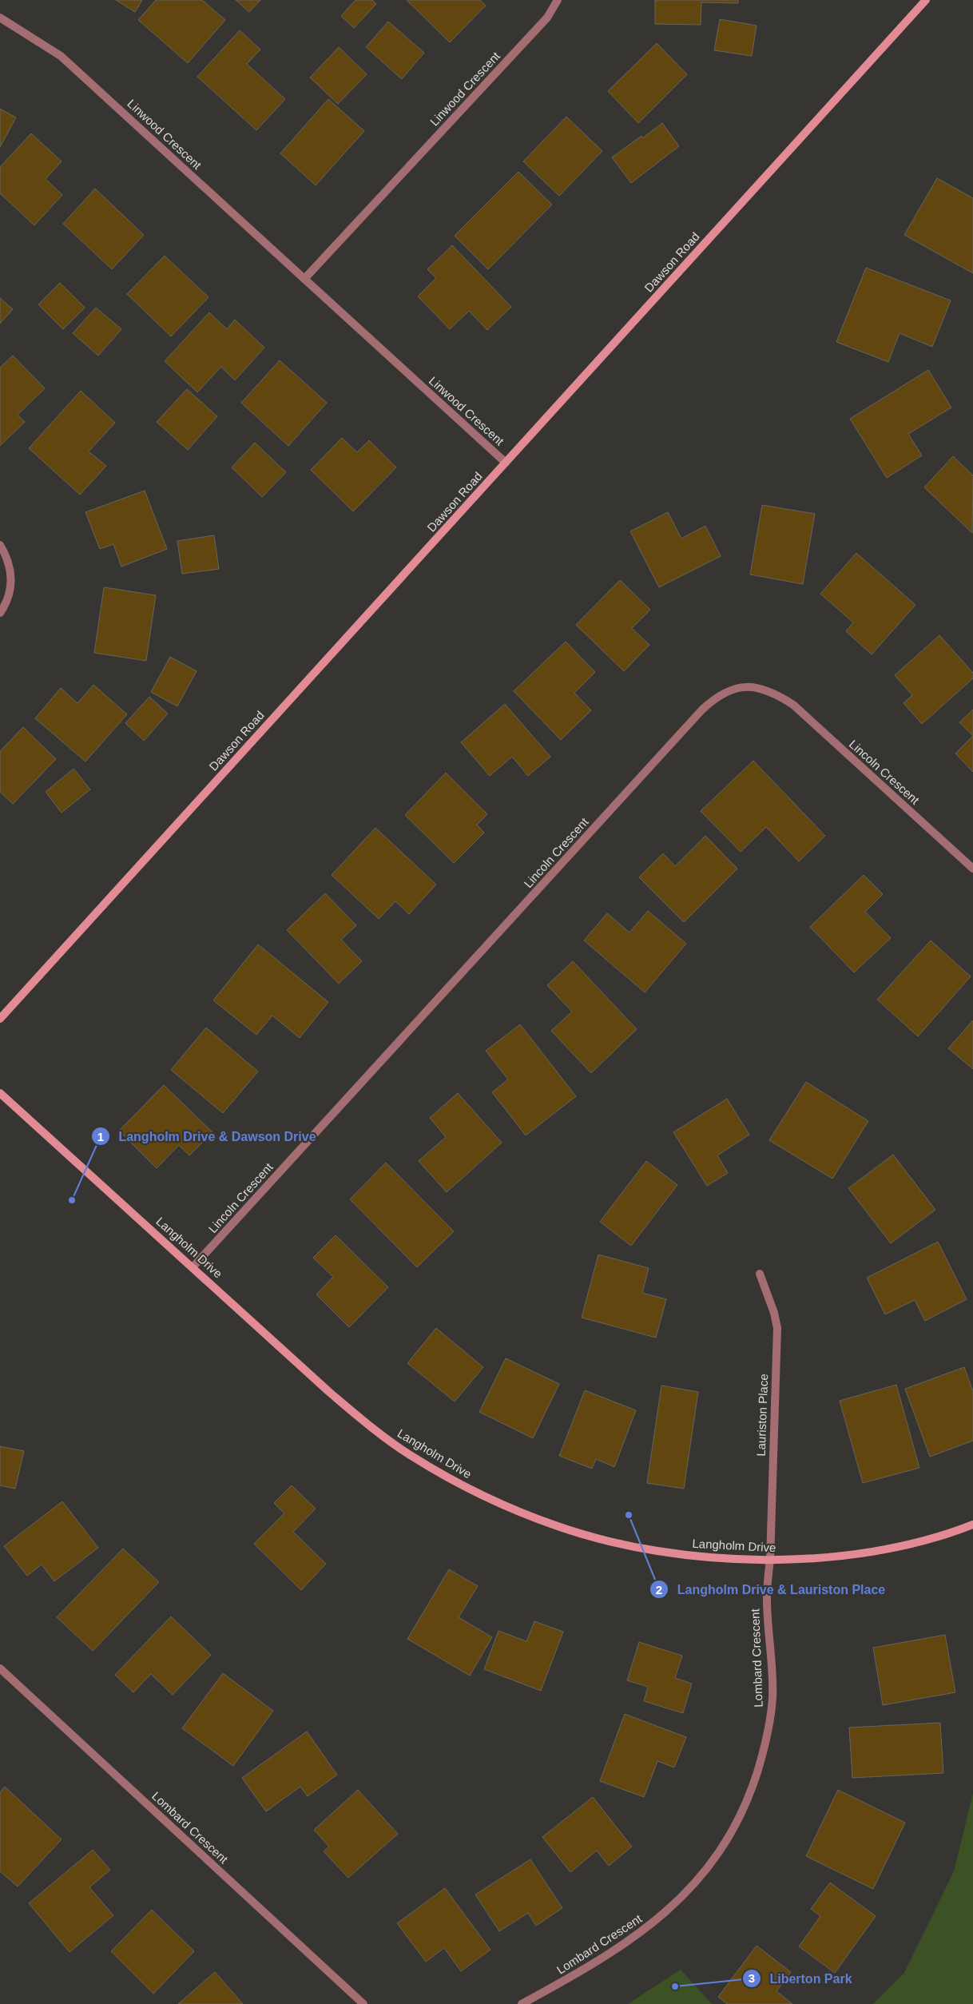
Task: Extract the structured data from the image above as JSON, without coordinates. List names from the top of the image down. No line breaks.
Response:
{"streets":{"main road":["Dawson Road","Langholm Drive"],"street":["Linwood Crescent","Lincoln Crescent","Lauriston Place","Lombard Crescent"]},"crossings":[["Linwood Crescent","Dawson Road"],["Lincoln Crescent","Langholm Drive"],["Langholm Drive","Lauriston Place"],["Langholm Drive","Lombard Crescent"],["Lauriston Place","Lombard Crescent"]],"places":["Langholm Drive & Dawson Drive","Langholm Drive & Lauriston Place","Liberton Park"]}
